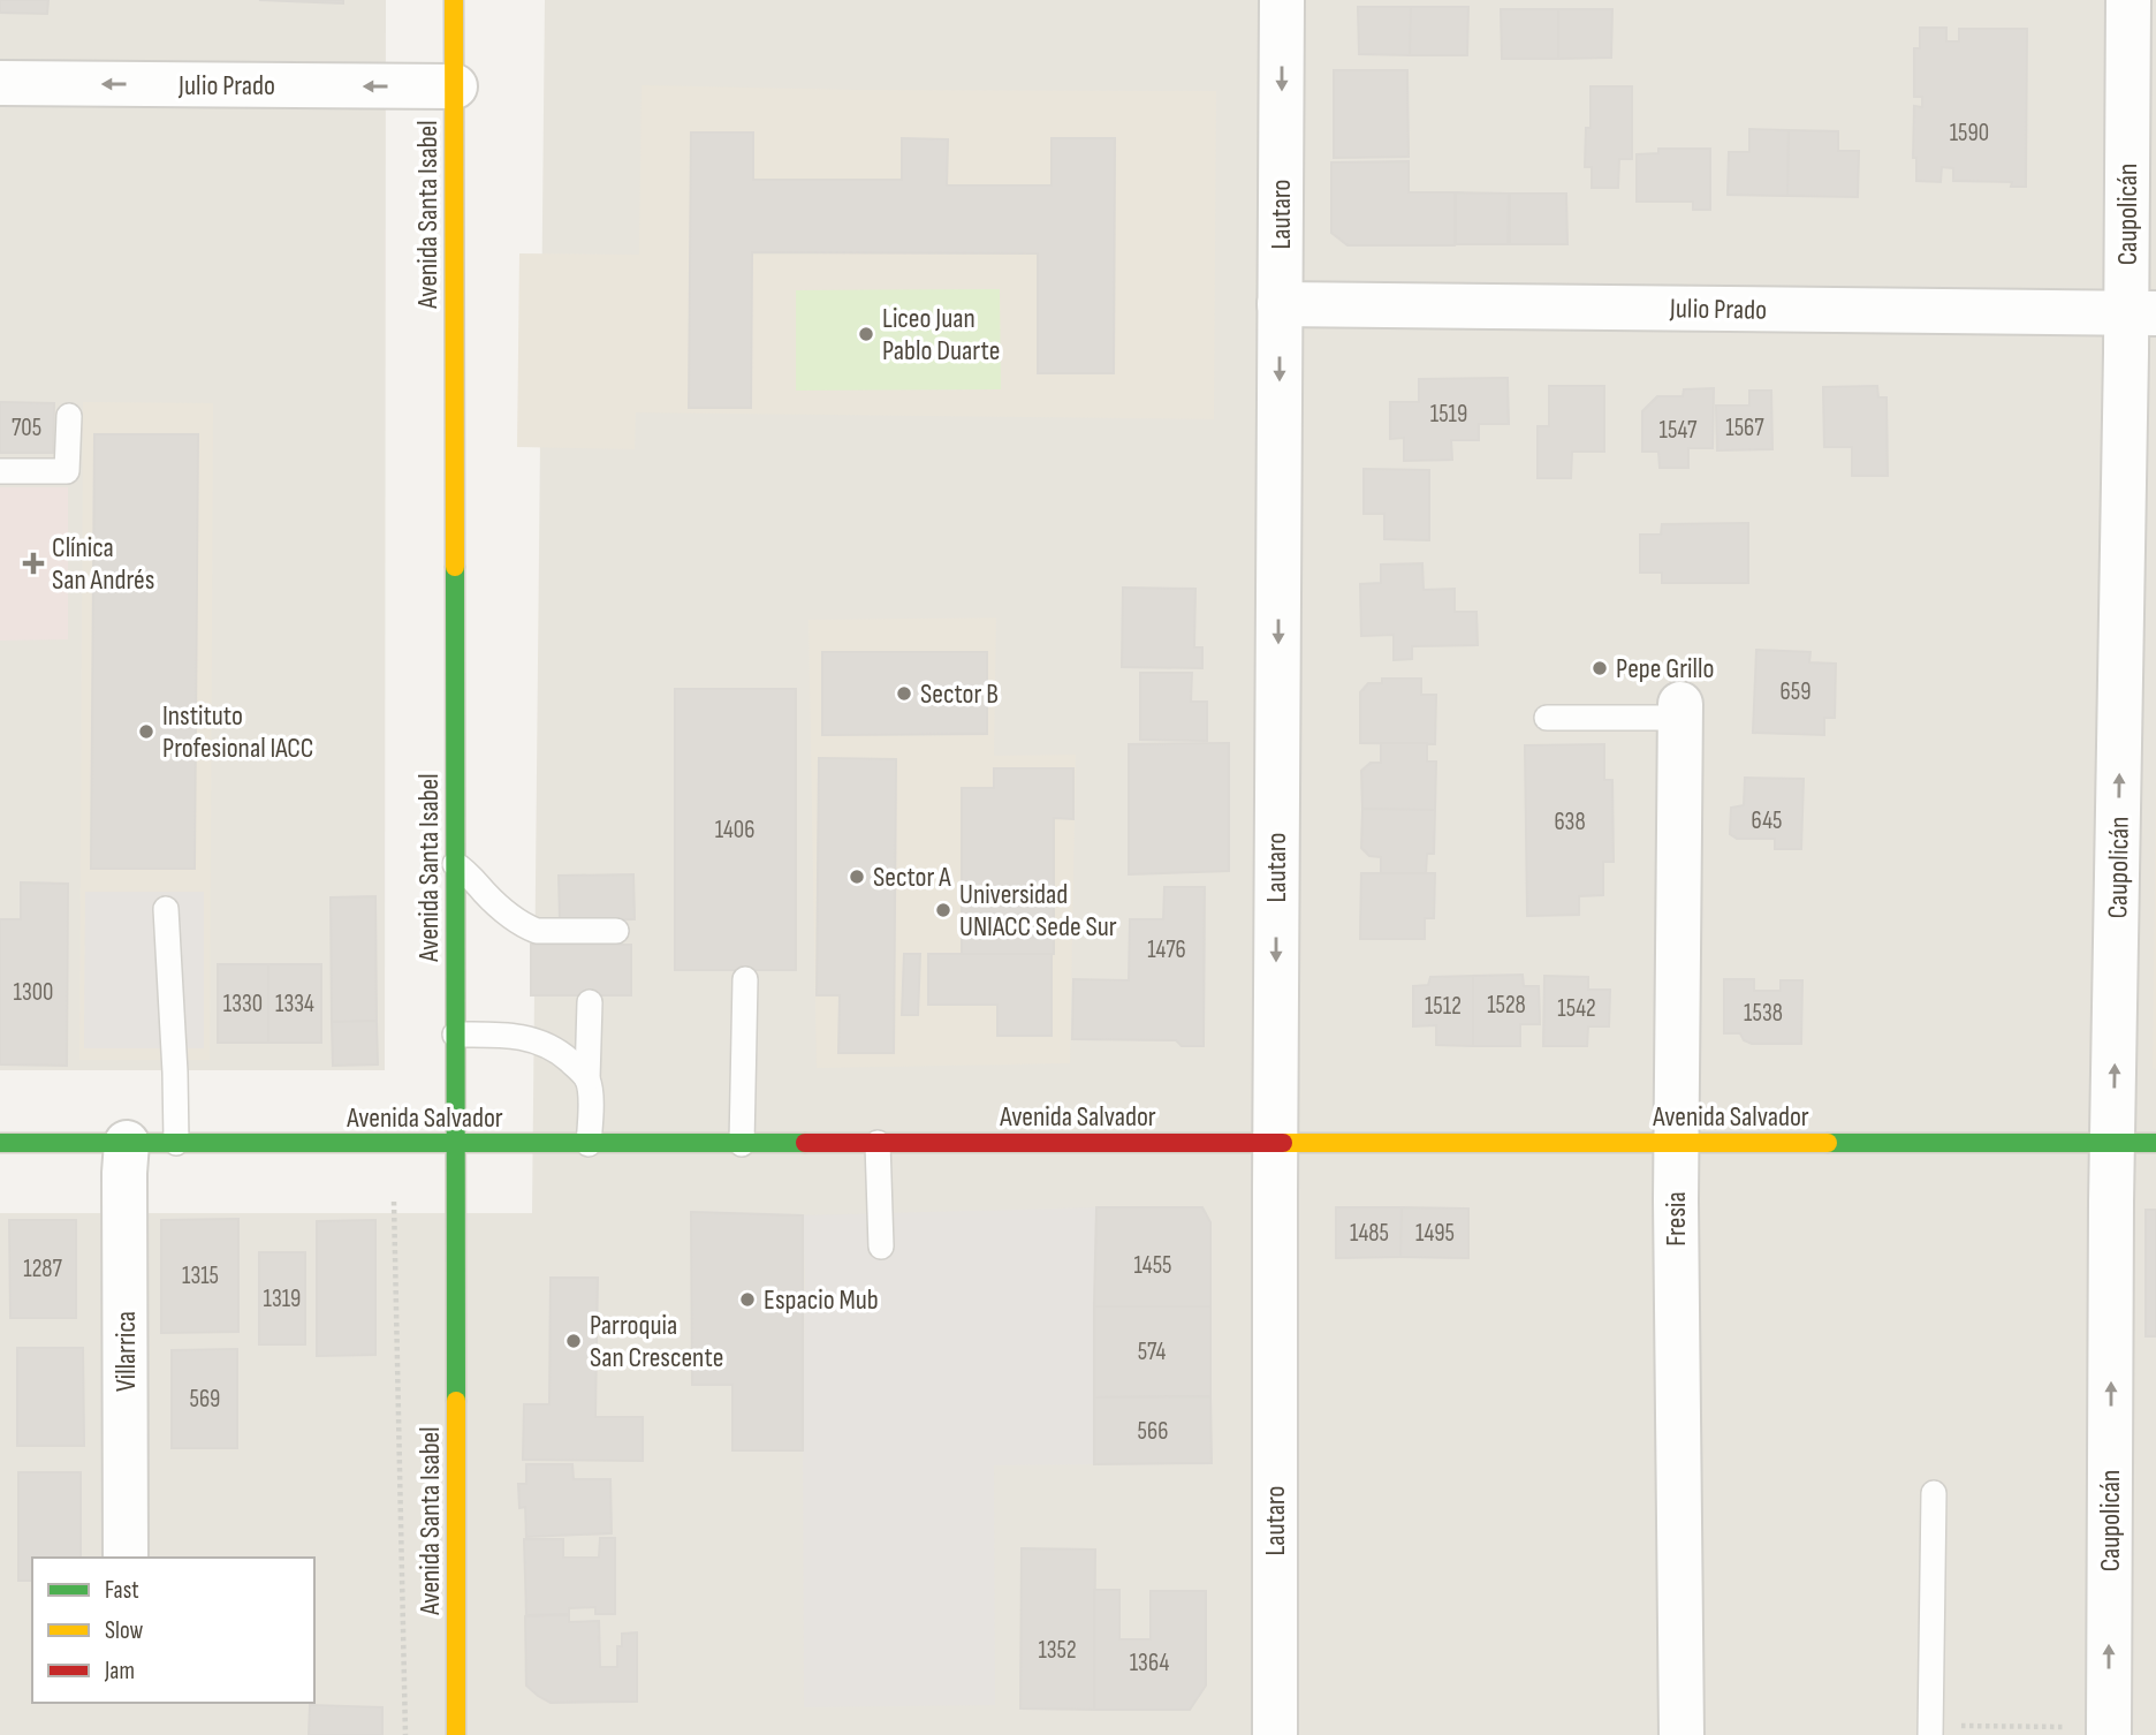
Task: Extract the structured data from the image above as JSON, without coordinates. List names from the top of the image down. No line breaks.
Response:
{"streets":{"main road":["Avenida Santa Isabel","Avenida Salvador"],"street":["Julio Prado","Lautaro","Caupolicán","Fresia","Villarrica"]},"crossings":[["Julio Prado","Avenida Santa Isabel"],["Julio Prado","Lautaro"],["Julio Prado","Caupolicán"],["Avenida Santa Isabel","Avenida Salvador"],["Lautaro","Avenida Salvador"],["Caupolicán","Avenida Salvador"],["Avenida Salvador","Fresia"],["Avenida Salvador","Villarrica"]],"one_way":["Lautaro","Caupolicán"],"places":{"other":["Liceo Juan Pablo Duarte","Pepe Grillo","Sector B","Instituto Profesional IACC","Sector A","Universidad UNIACC Sede Sur","Espacio Mub","Parroquia San Crescente"],"health":["Clínica San Andrés"]},"house_numbers":["1590","1519","705","1567","1547","659","645","638","1406","1476","1300","1330","1334","1528","1512","1542","1538","1485","1495","1455","1287","1315","1319","574","569","566","1352","1364"],"legend":["Fast","Slow","Jam"]}
